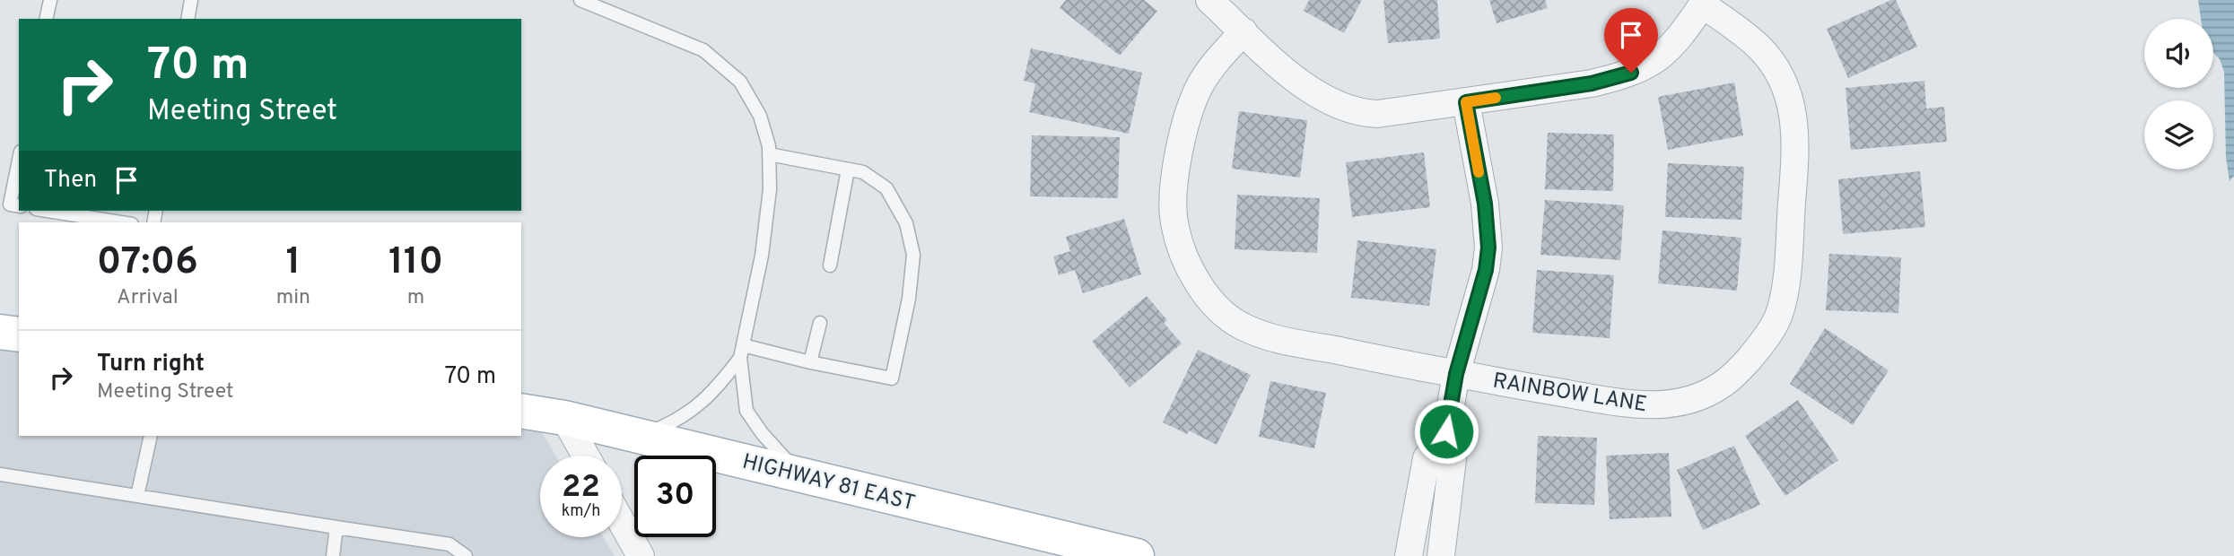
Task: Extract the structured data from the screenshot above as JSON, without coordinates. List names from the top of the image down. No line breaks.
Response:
{"streets":{"main road":["HIGHWAY 81 EAST"],"street":["RAINBOW LANE"]},"page":{"turn":["70 m","Meeting Street"],"then":"Then","eta":["07:06","Arrival","1","min","110","m"],"list":[{"name":"Turn right","note":"Meeting Street","value":"70 m"}],"speed":"22 km/h","limit":"30"}}
